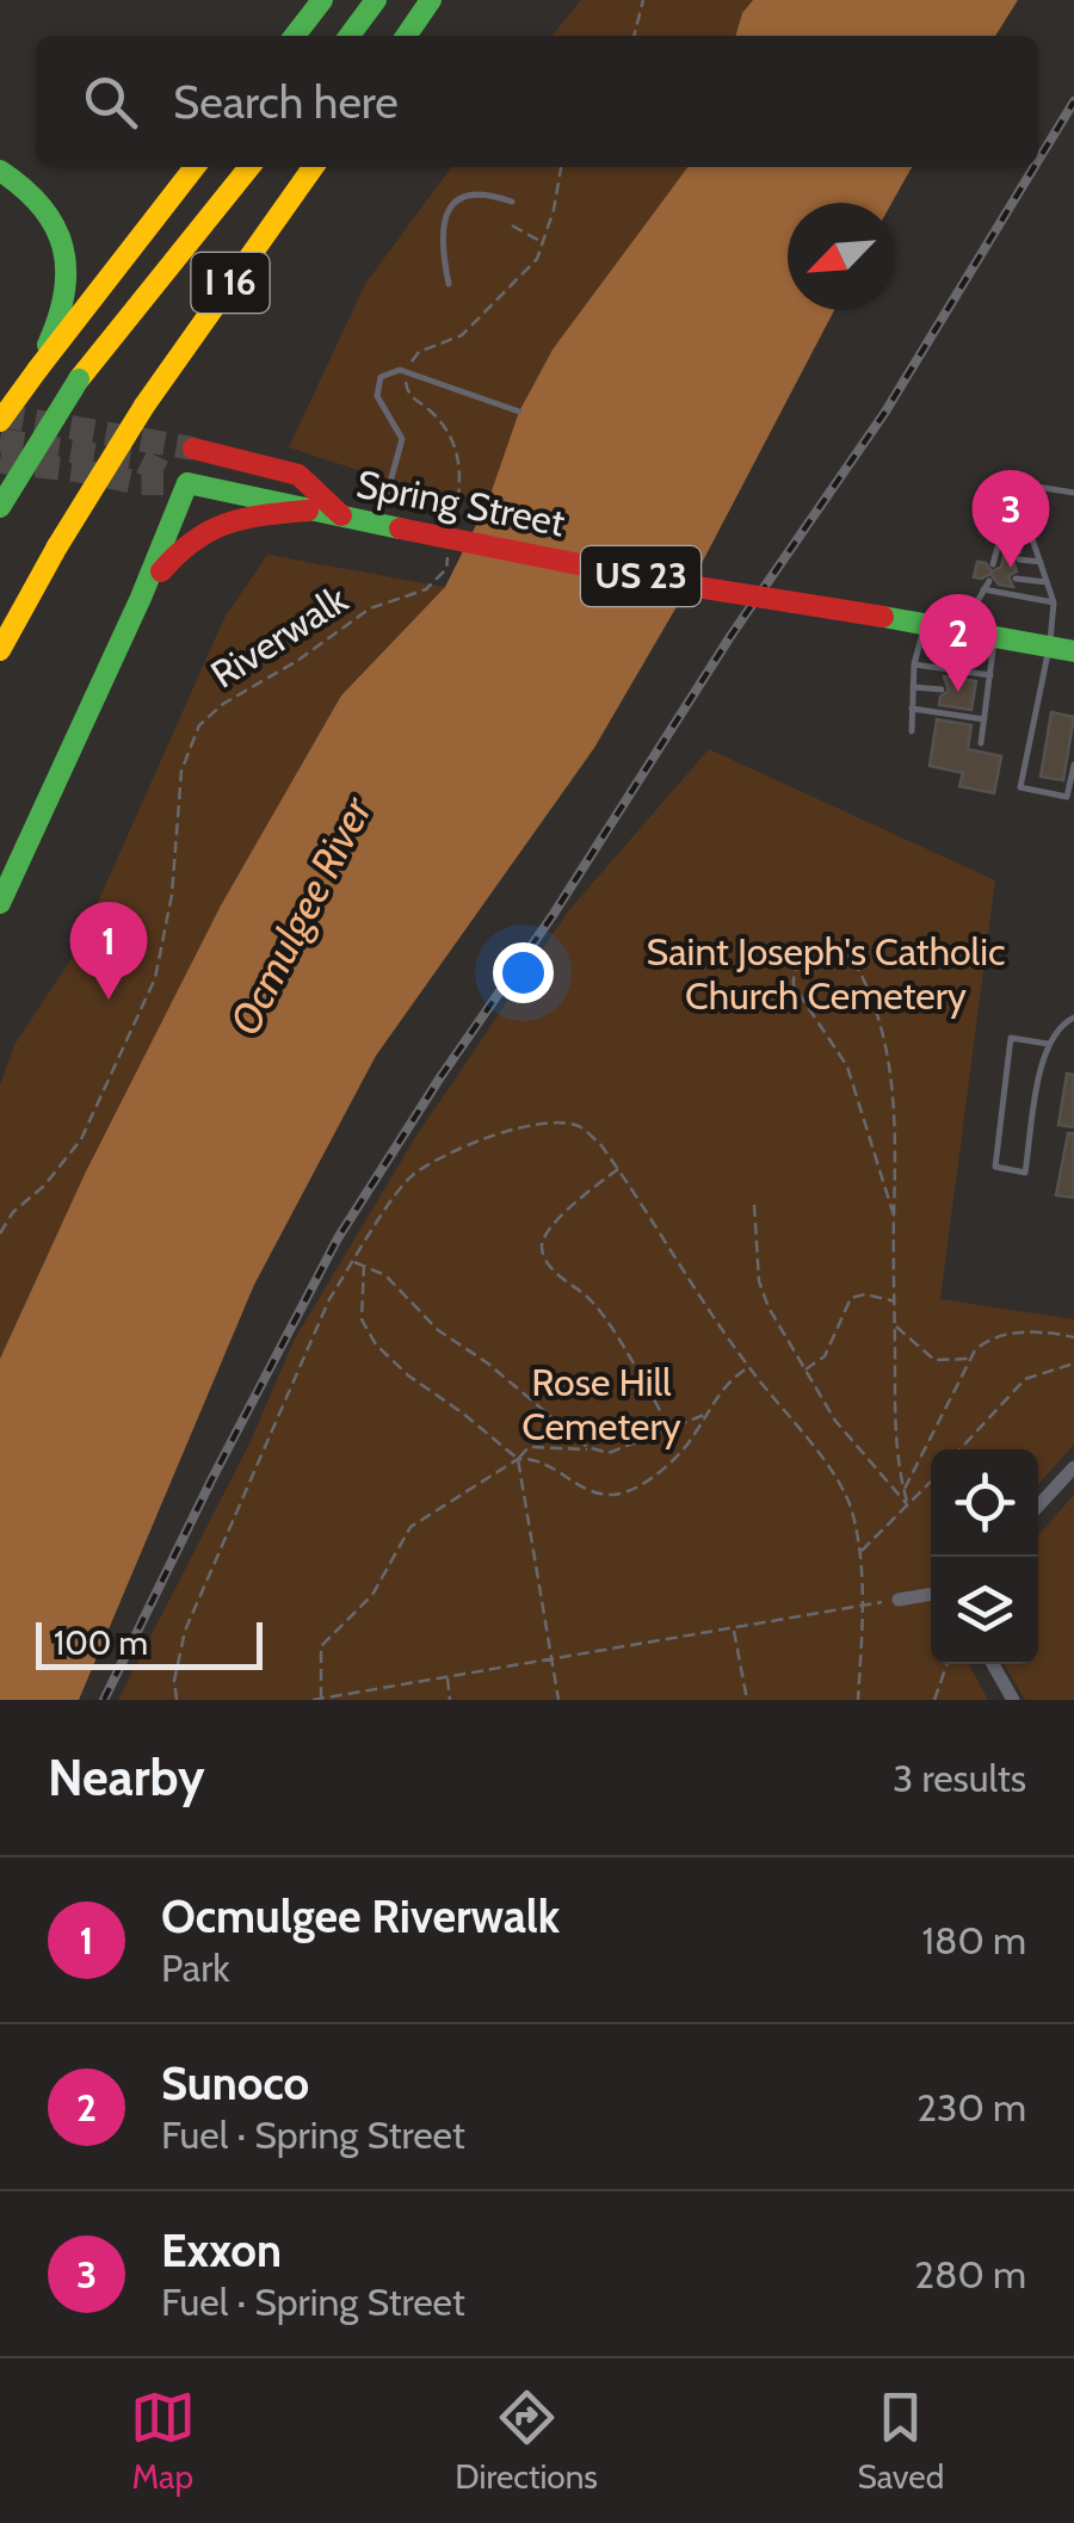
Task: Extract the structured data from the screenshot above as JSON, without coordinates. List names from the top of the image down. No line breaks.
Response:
{"streets":{"main road":["I 16","Spring Street","US 23"],"path":["Riverwalk"]},"water":["Ocmulgee River"],"parks":["Saint Joseph's Catholic Church Cemetery","Rose Hill Cemetery"],"scale_bar":"100 m","north":"bottom left","page":{"search":"Search here","pins":["3","2","1"],"scale":"100 m","heading":["Nearby","3 results"],"list":[{"mark":"1","name":"Ocmulgee Riverwalk","note":"Park","value":"180 m"},{"mark":"2","name":"Sunoco","note":"Fuel · Spring Street","value":"230 m"},{"mark":"3","name":"Exxon","note":"Fuel · Spring Street","value":"280 m"}],"nav":["Map","Directions","Saved"]}}
